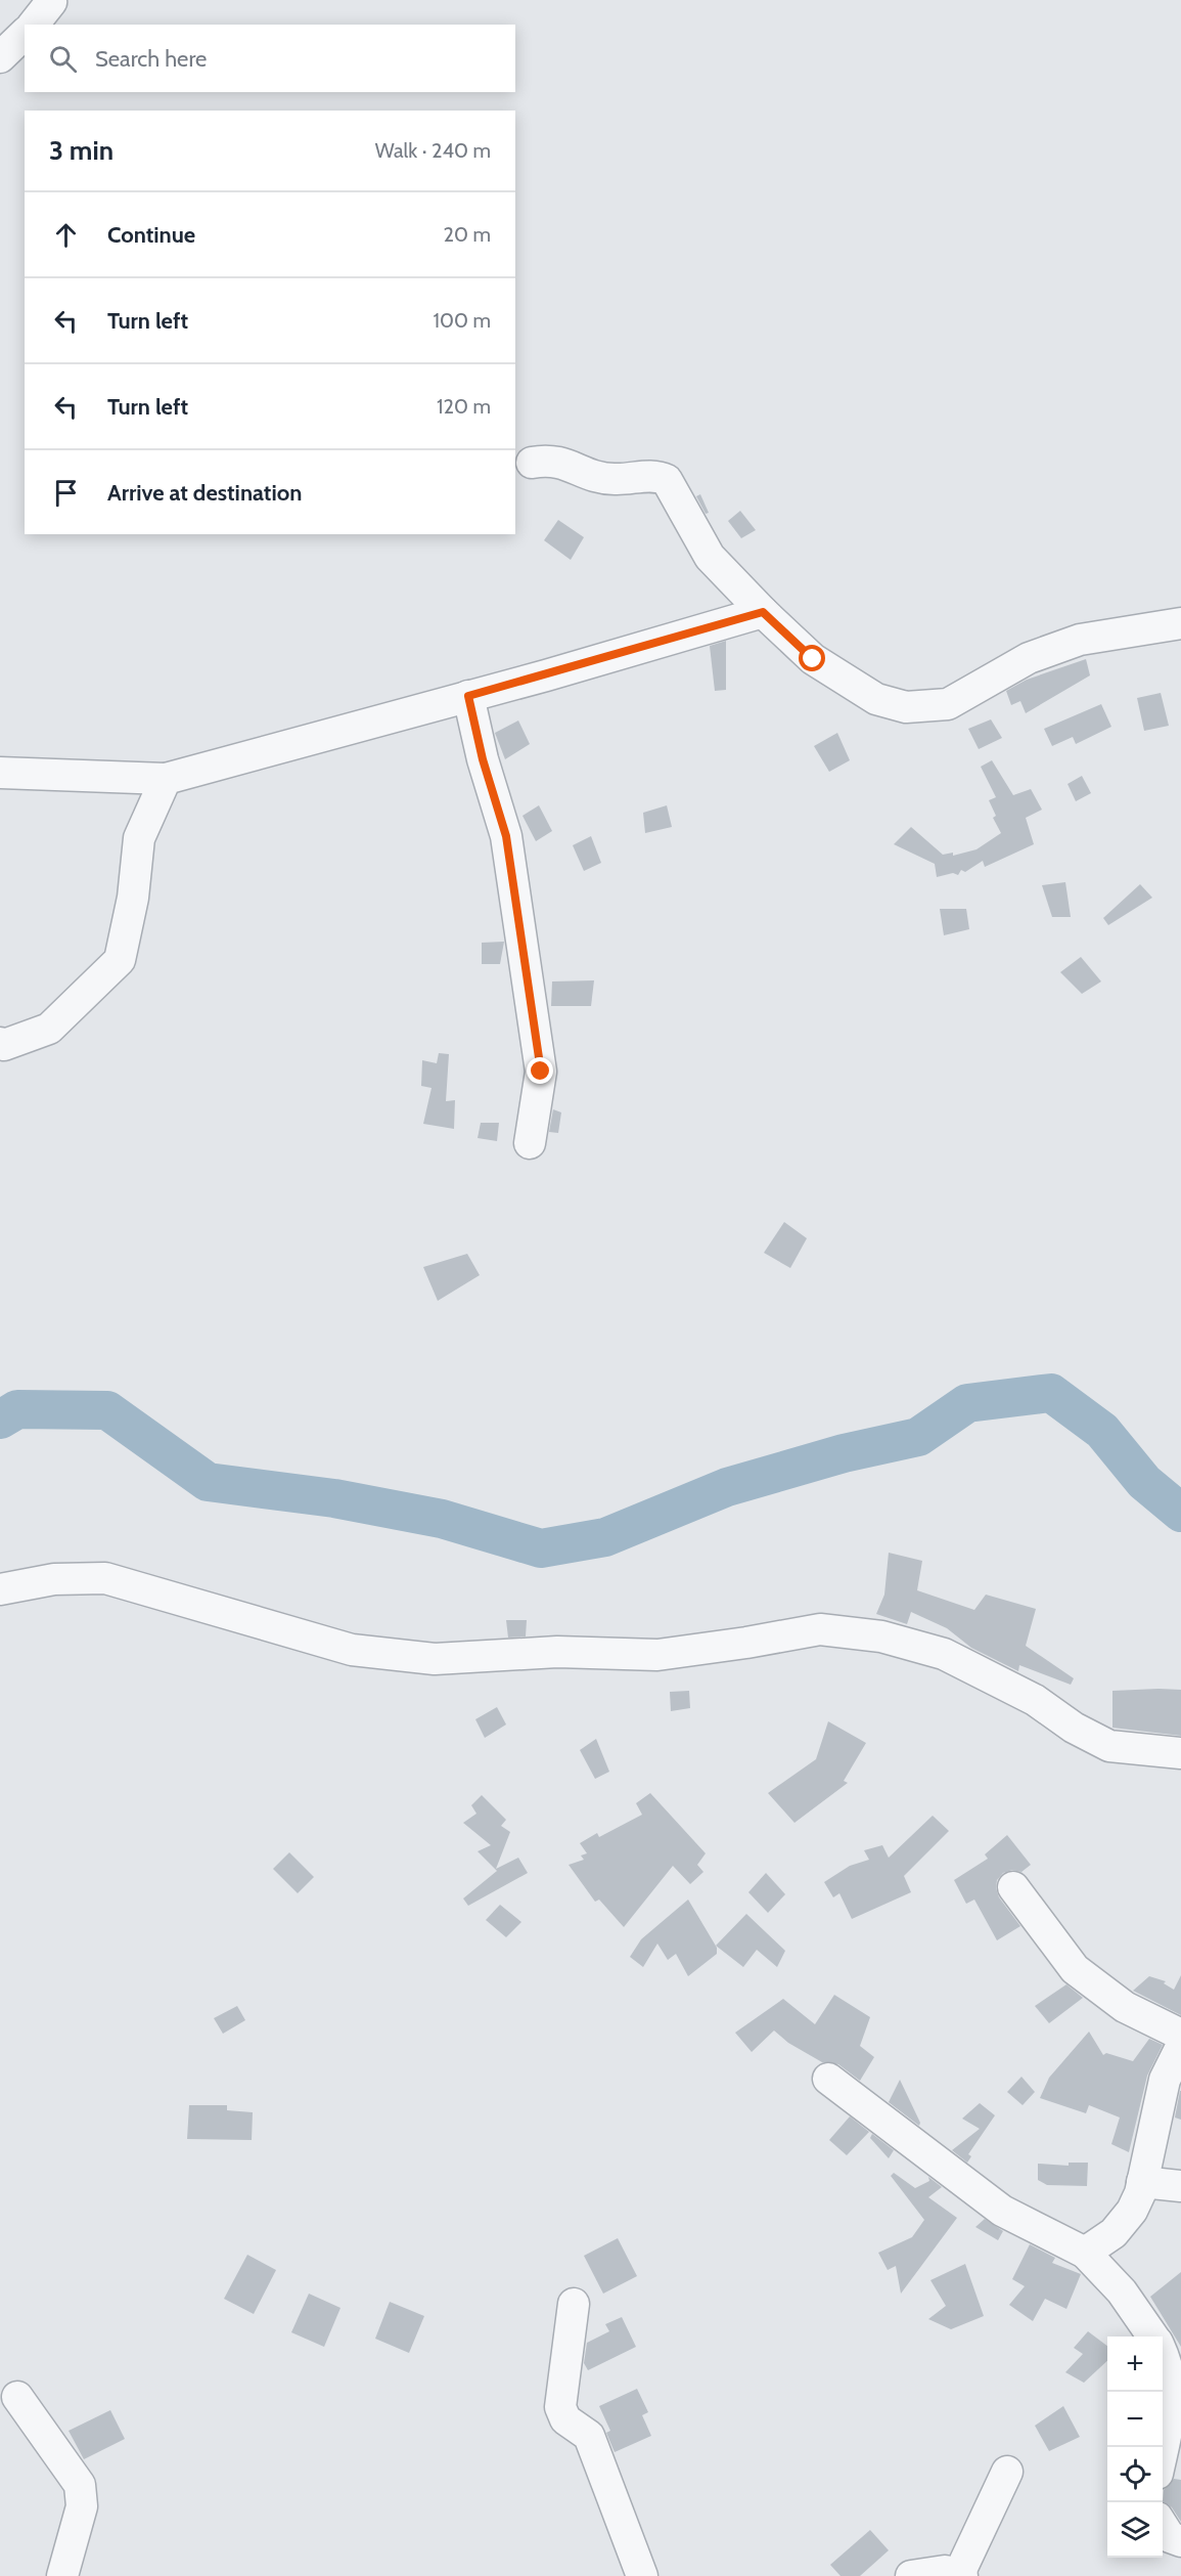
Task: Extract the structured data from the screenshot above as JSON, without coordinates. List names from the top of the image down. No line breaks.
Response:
{"page":{"search":"Search here","heading":["3 min","Walk · 240 m"],"list":[["Continue","20 m"],["Turn left","100 m"],["Turn left","120 m"],"Arrive at destination"],"map_buttons":["+","−"]}}
